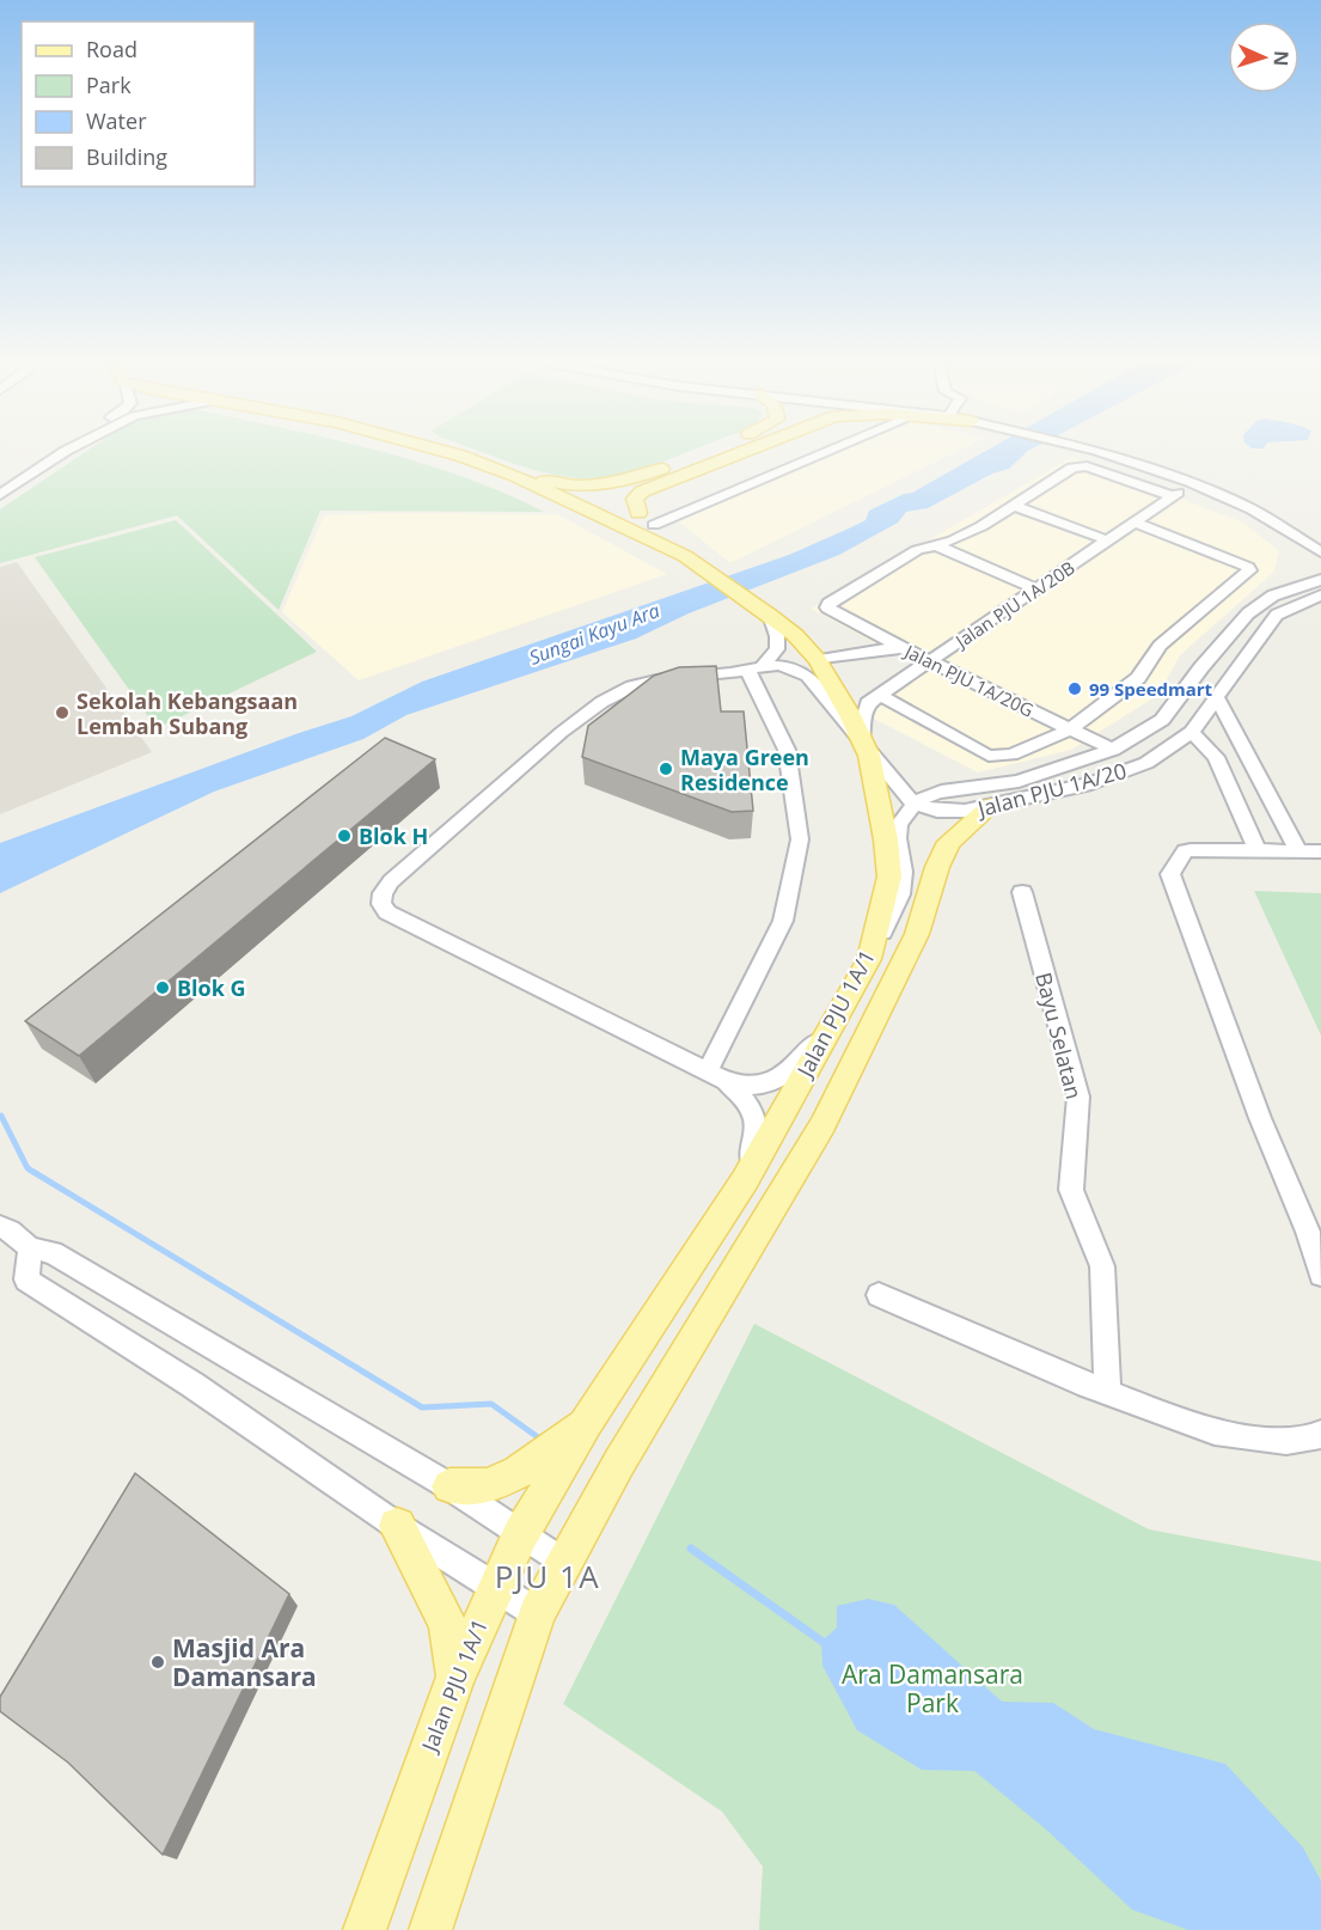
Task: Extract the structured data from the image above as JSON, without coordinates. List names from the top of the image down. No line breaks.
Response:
{"streets":{"main road":["Jalan PJU 1A/1"],"street":["Jalan PJU 1A/20B","Jalan PJU 1A/20G","Jalan PJU 1A/20","Bayu Selatan"]},"crossings":[["Jalan PJU 1A/20B","Jalan PJU 1A/20G"],["Jalan PJU 1A/20B","Jalan PJU 1A/1"],["Jalan PJU 1A/20G","Jalan PJU 1A/20"],["Jalan PJU 1A/20","Jalan PJU 1A/1"]],"districts":["PJU 1A"],"water":["Sungai Kayu Ara"],"parks":["Ara Damansara Park"],"places":["99 Speedmart","Sekolah Kebangsaan Lembah Subang","Maya Green Residence","Blok H","Blok G","Masjid Ara Damansara"],"legend":["Road","Park","Water","Building"],"north":"right"}
